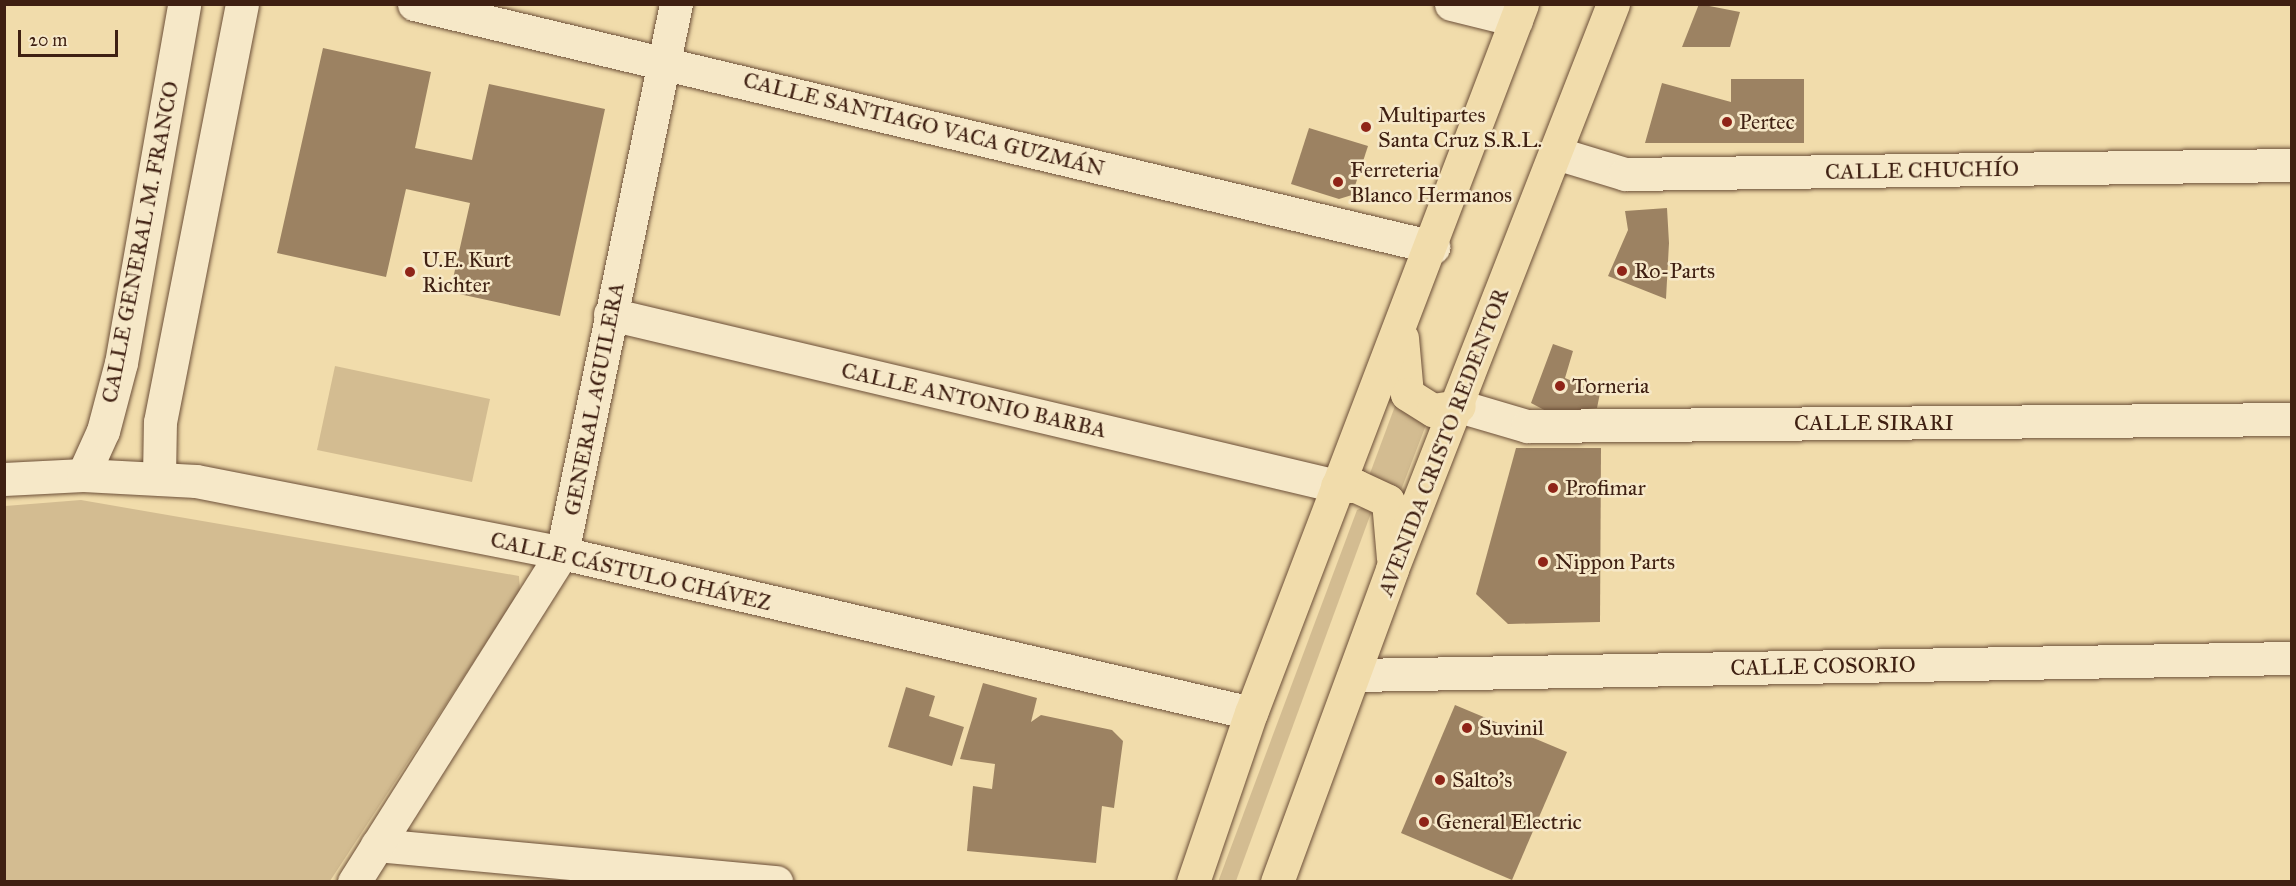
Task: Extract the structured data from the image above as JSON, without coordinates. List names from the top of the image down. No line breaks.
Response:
{"streets":{"main road":["AVENIDA CRISTO REDENTOR"],"street":["CALLE SANTIAGO VACA GUZMÁN","CALLE CHUCHÍO","CALLE GENERAL M. FRANCO","GENERAL AGUILERA","CALLE ANTONIO BARBA","CALLE SIRARI","CALLE CÁSTULO CHÁVEZ","CALLE COSORIO"]},"crossings":[["CALLE SANTIAGO VACA GUZMÁN","GENERAL AGUILERA"],["CALLE CHUCHÍO","AVENIDA CRISTO REDENTOR"],["CALLE GENERAL M. FRANCO","CALLE CÁSTULO CHÁVEZ"],["GENERAL AGUILERA","CALLE ANTONIO BARBA"],["GENERAL AGUILERA","CALLE CÁSTULO CHÁVEZ"],["CALLE SIRARI","AVENIDA CRISTO REDENTOR"],["AVENIDA CRISTO REDENTOR","CALLE COSORIO"]],"places":["Pertec","Multipartes Santa Cruz S.R.L.","Ferreteria Blanco Hermanos","Ro-Parts","U.E. Kurt Richter","Torneria","Profimar","Nippon Parts","Suvinil","Salto's","General Electric"],"scale_bar":"20 m"}
